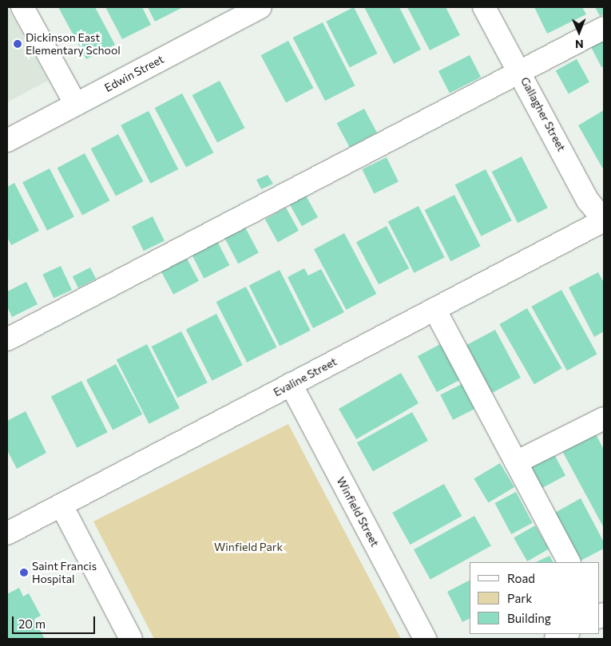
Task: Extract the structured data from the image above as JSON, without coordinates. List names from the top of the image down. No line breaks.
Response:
{"streets":{"street":["Edwin Street","Gallagher Street","Evaline Street","Winfield Street"]},"crossings":[["Gallagher Street","Evaline Street"],["Evaline Street","Winfield Street"]],"parks":["Winfield Park"],"places":["Dickinson East Elementary School","Saint Francis Hospital"],"legend":["Road","Park","Building"],"scale_bar":"20 m","north":"bottom"}
